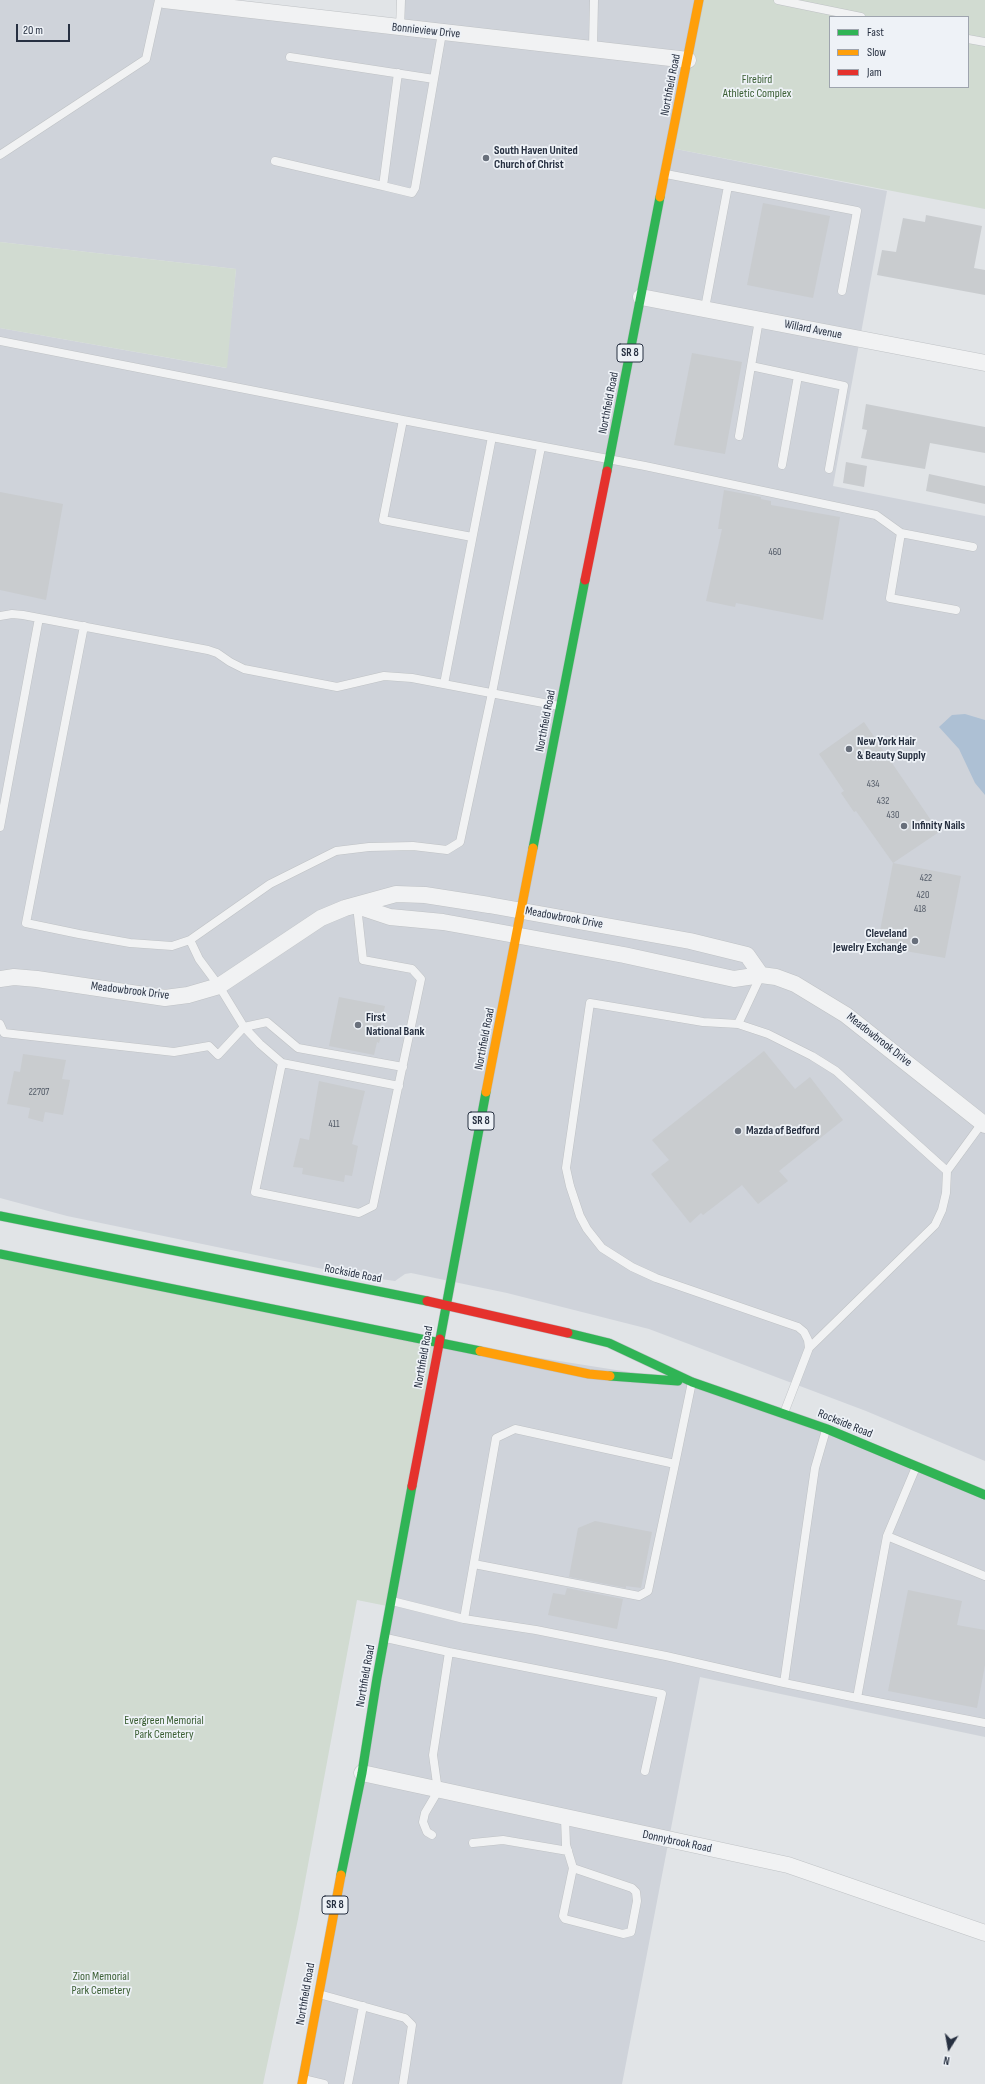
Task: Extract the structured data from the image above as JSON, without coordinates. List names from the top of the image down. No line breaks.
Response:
{"streets":{"main road":["Northfield Road","SR 8","Rockside Road"],"street":["Bonnieview Drive","Willard Avenue","Meadowbrook Drive","Donnybrook Road"]},"crossings":[["Bonnieview Drive","Northfield Road"],["Northfield Road","Willard Avenue"],["Northfield Road","Meadowbrook Drive"],["Northfield Road","Rockside Road"],["Northfield Road","Donnybrook Road"]],"parks":["FIrebird Athletic Complex","Evergreen Memorial Park Cemetery","Zion Memorial Park Cemetery"],"places":["South Haven United Church of Christ","New York Hair & Beauty Supply","Infinity Nails","Cleveland Jewelry Exchange","First National Bank","Mazda of Bedford"],"house_numbers":["460","434","432","430","422","420","418","22707","411"],"legend":["Fast","Slow","Jam"],"scale_bar":"20 m","north":"bottom"}
